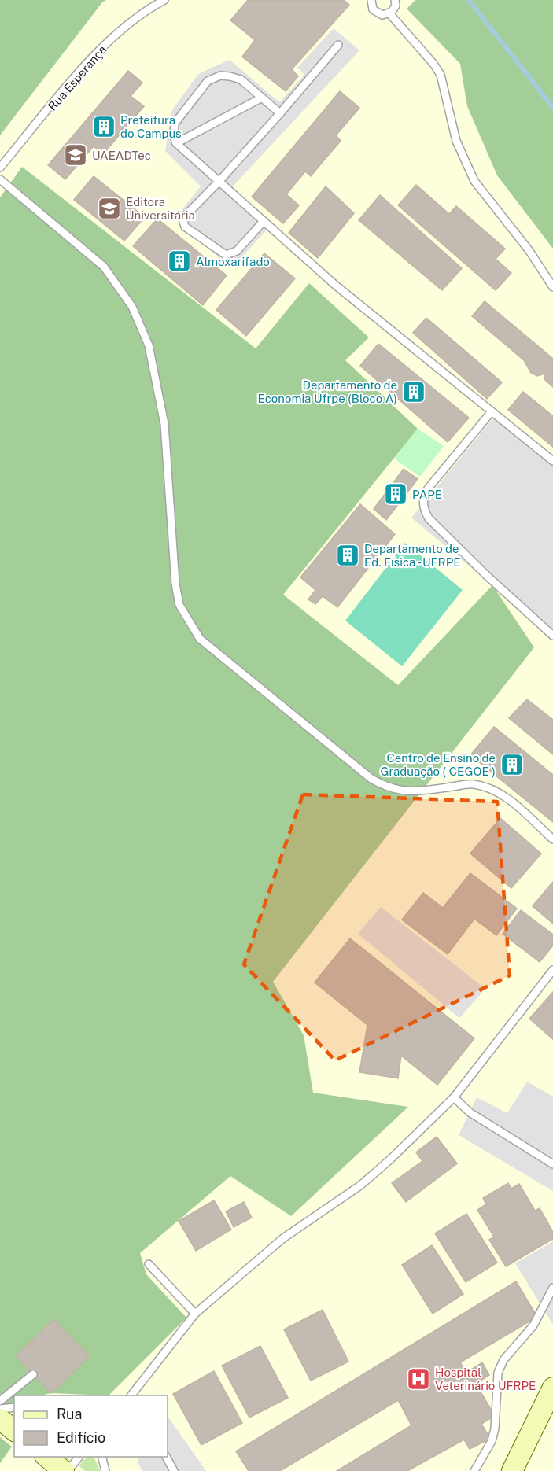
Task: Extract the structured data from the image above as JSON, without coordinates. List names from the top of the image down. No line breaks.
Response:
{"streets":{"lane":["Rua Esperança"]},"places":{"building":["Prefeitura do Campus","Almoxarifado","Departamento de Economia Ufrpe (Bloco A)","PAPE","Departamento de Ed. Física - UFRPE","Centro de Ensino de Graduação ( CEGOE )"],"school or university":["UAEADTec","Editora Universitária"],"hospital":["Hospital Veterinário UFRPE"]},"legend":["Rua","Edifício"]}
